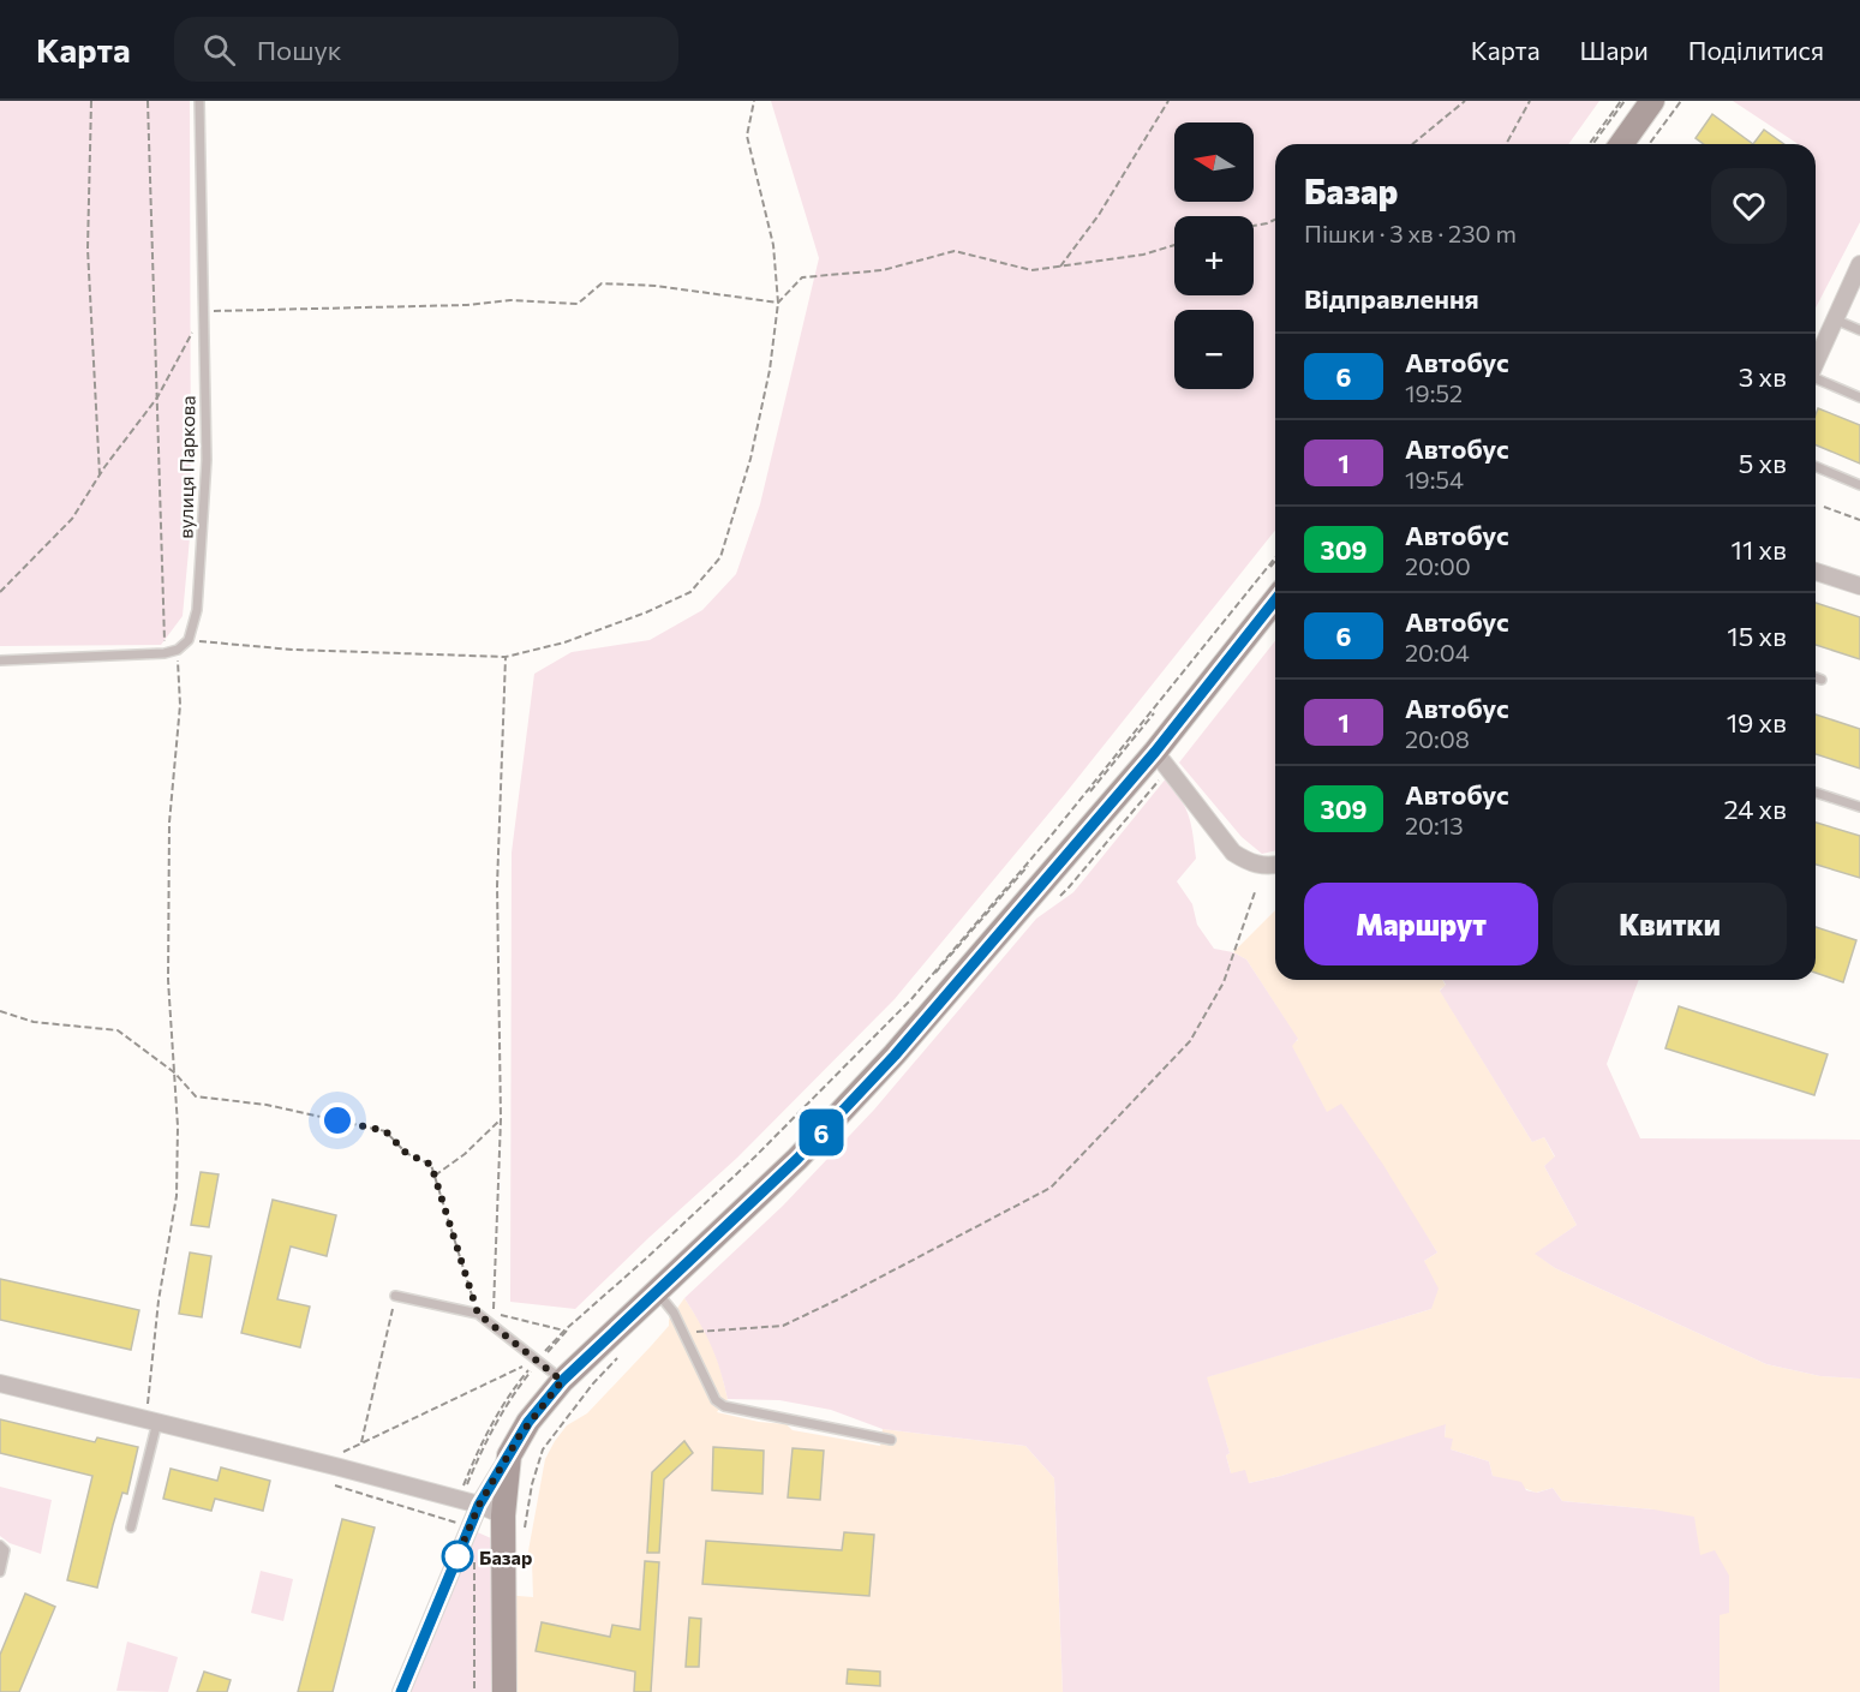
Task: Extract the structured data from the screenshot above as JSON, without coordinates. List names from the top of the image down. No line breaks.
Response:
{"streets":{"lane":["вулиця Паркова"]},"places":["Базар"],"lines":["bus line 6"],"north":"left","page":{"header":"Карта","search":"Пошук","nav":["Карта","Шари","Поділитися"],"on_map":"6","map_buttons":["+","−"],"heading":[["Базар","Пішки · 3 хв · 230 m"],"Відправлення"],"list":[{"mark":"6","name":"Автобус","note":"19:52","value":"3 хв"},{"mark":"1","name":"Автобус","note":"19:54","value":"5 хв"},{"mark":"309","name":"Автобус","note":"20:00","value":"11 хв"},{"mark":"6","name":"Автобус","note":"20:04","value":"15 хв"},{"mark":"1","name":"Автобус","note":"20:08","value":"19 хв"},{"mark":"309","name":"Автобус","note":"20:13","value":"24 хв"}],"buttons":["Маршрут","Квитки"]}}
